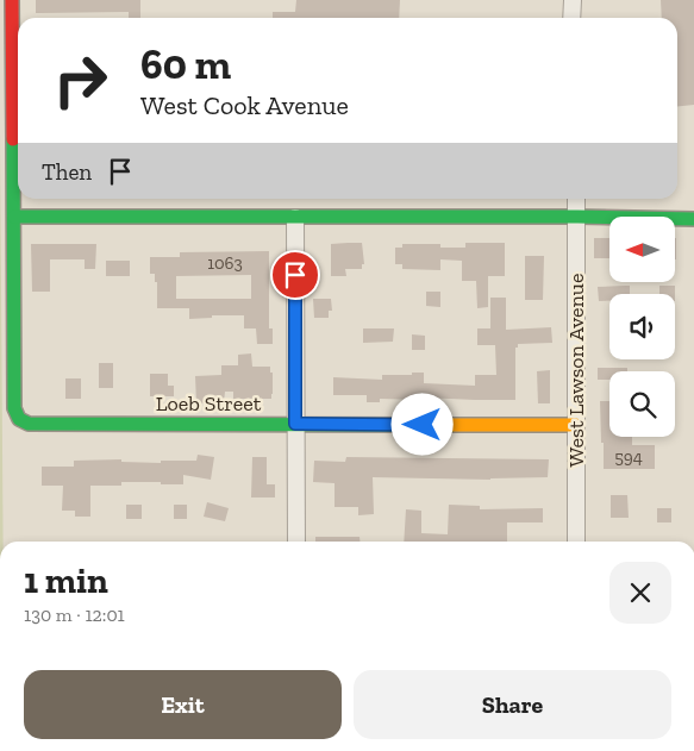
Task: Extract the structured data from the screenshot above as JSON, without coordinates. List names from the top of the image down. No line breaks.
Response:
{"streets":{"street":["West Lawson Avenue","Loeb Street"]},"crossings":[["West Lawson Avenue","Loeb Street"]],"house_numbers":["1063","594"],"north":"left","page":{"turn":["60 m","West Cook Avenue"],"then":"Then","heading":["1 min","130 m · 12:01"],"buttons":["Exit","Share"]}}
